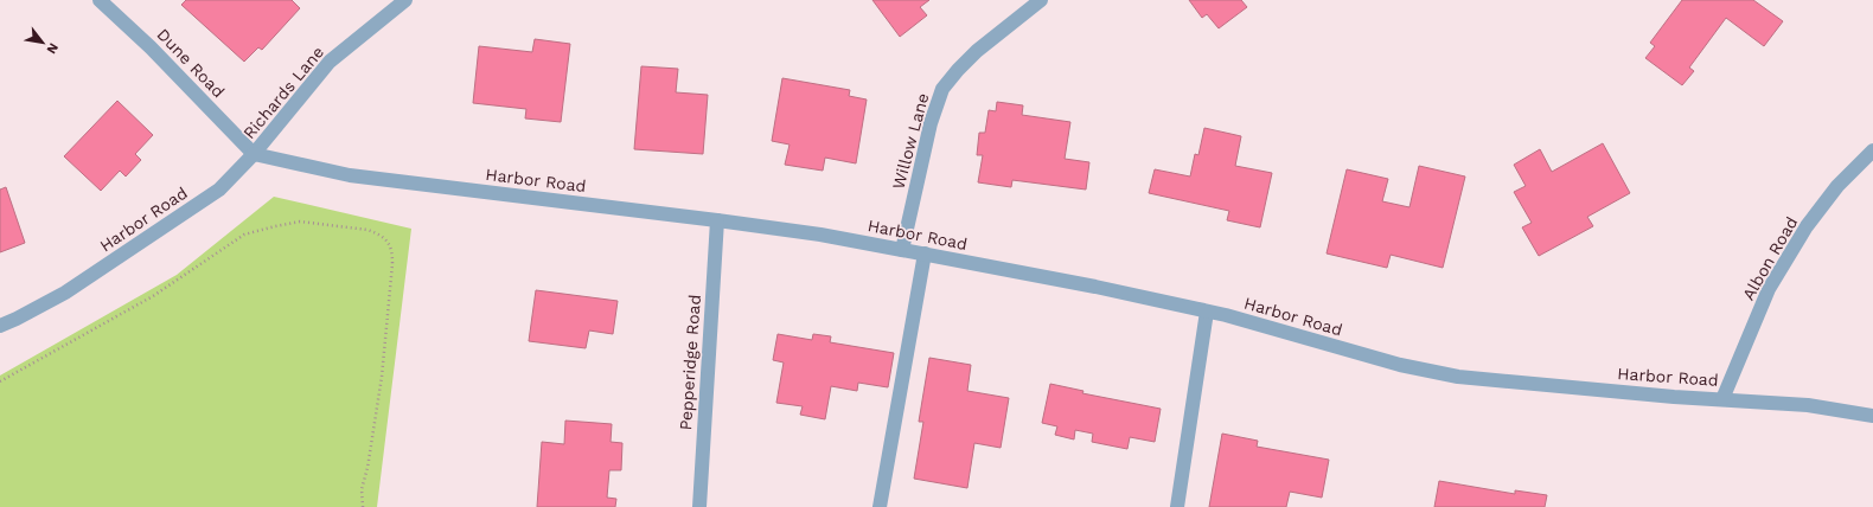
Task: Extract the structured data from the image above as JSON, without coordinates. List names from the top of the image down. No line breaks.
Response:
{"streets":{"street":["Dune Road","Richards Lane","Willow Lane","Harbor Road","Albon Road","Pepperidge Road"]},"crossings":[["Dune Road","Richards Lane"],["Dune Road","Harbor Road"],["Richards Lane","Harbor Road"],["Willow Lane","Harbor Road"],["Harbor Road","Albon Road"],["Harbor Road","Pepperidge Road"]],"north":"bottom right"}
